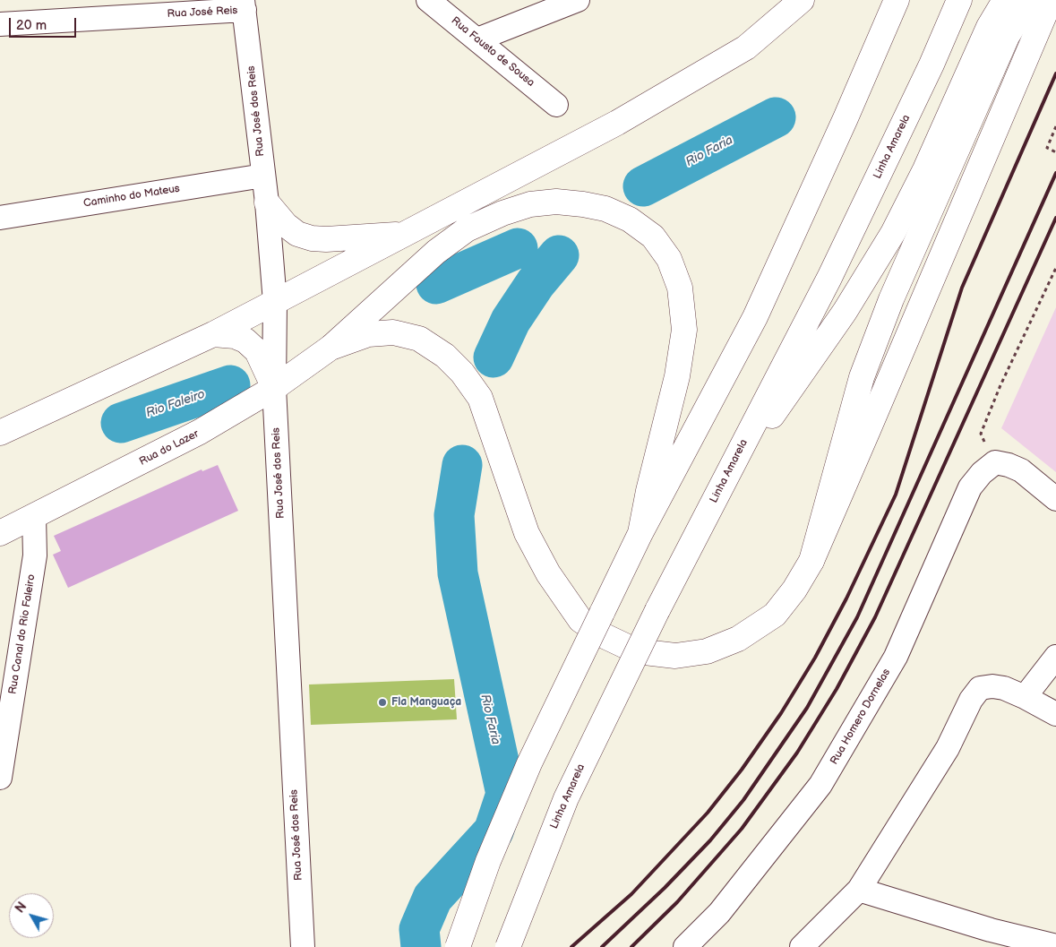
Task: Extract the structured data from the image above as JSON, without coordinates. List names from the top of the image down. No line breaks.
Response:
{"streets":{"main road":["Linha Amarela","Rua do Lazer"],"street":["Rua José Reis","Rua Fausto de Sousa","Rua José dos Reis","Caminho do Mateus","Rua Canal do Rio Faleiro","Rua Homero Dornelas"]},"crossings":[["Rua José Reis","Rua José dos Reis"],["Rua José dos Reis","Caminho do Mateus"],["Rua José dos Reis","Rua do Lazer"],["Rua do Lazer","Rua Canal do Rio Faleiro"]],"water":["Rio Faria","Rio Faleiro"],"places":["Fla Manguaça"],"scale_bar":"20 m","north":"top left"}
